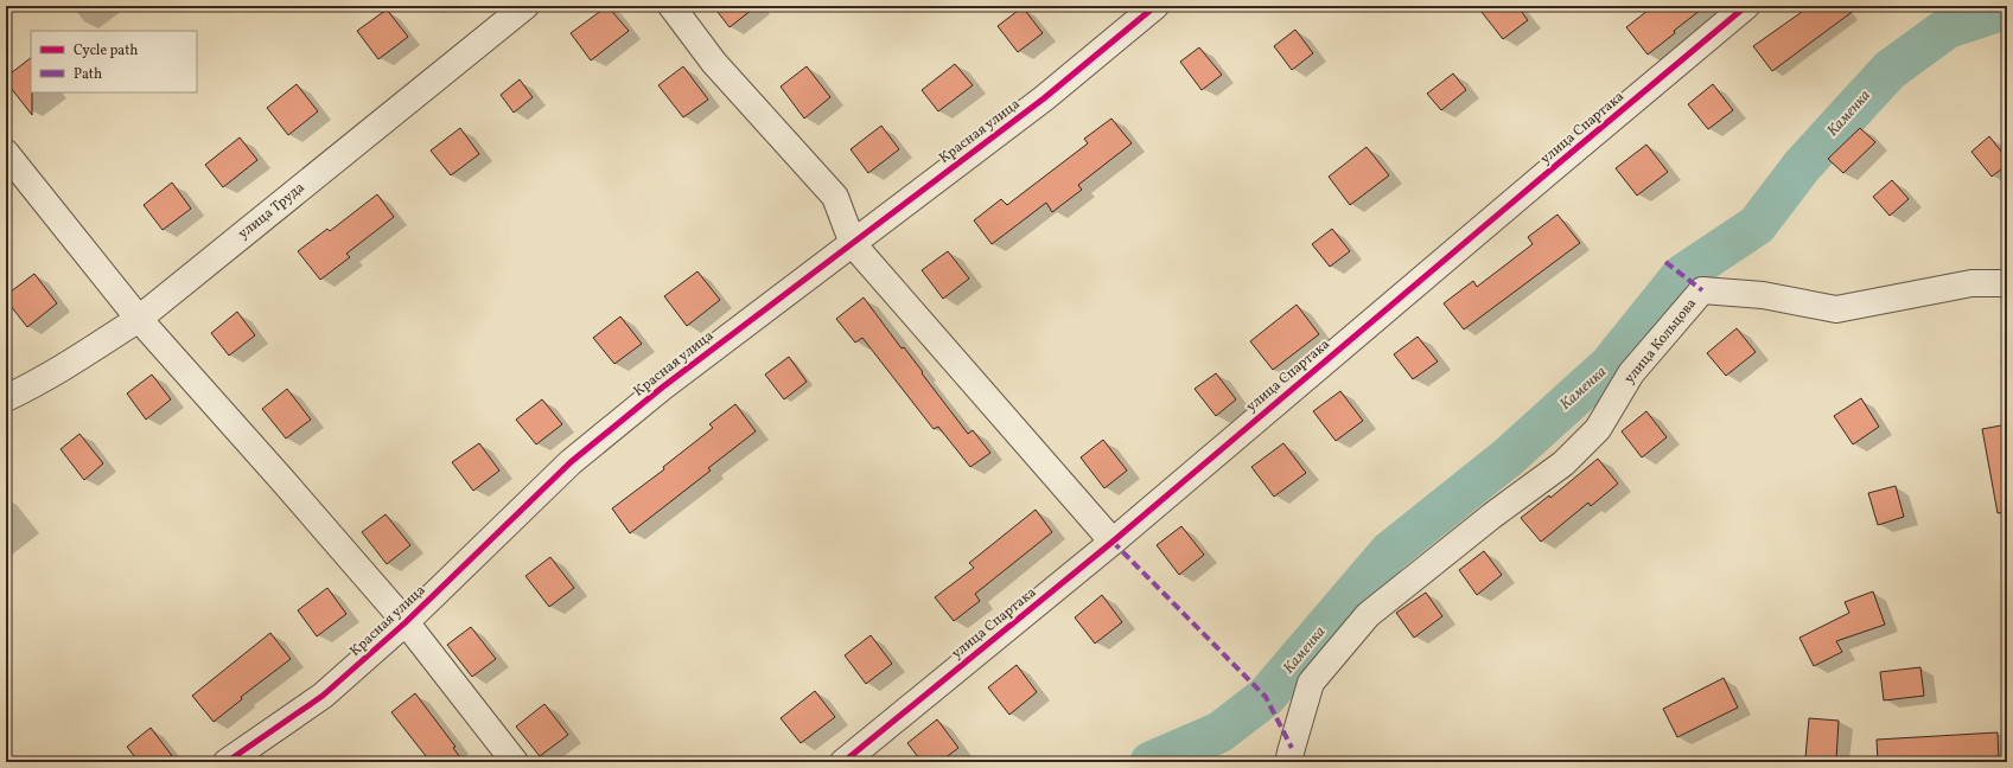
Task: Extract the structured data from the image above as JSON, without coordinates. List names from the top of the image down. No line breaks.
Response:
{"streets":{"street":["улица Спартака","Красная улица","улица Труда","улица Кольцова"]},"water":["Каменка"],"legend":["Cycle path","Path"]}
